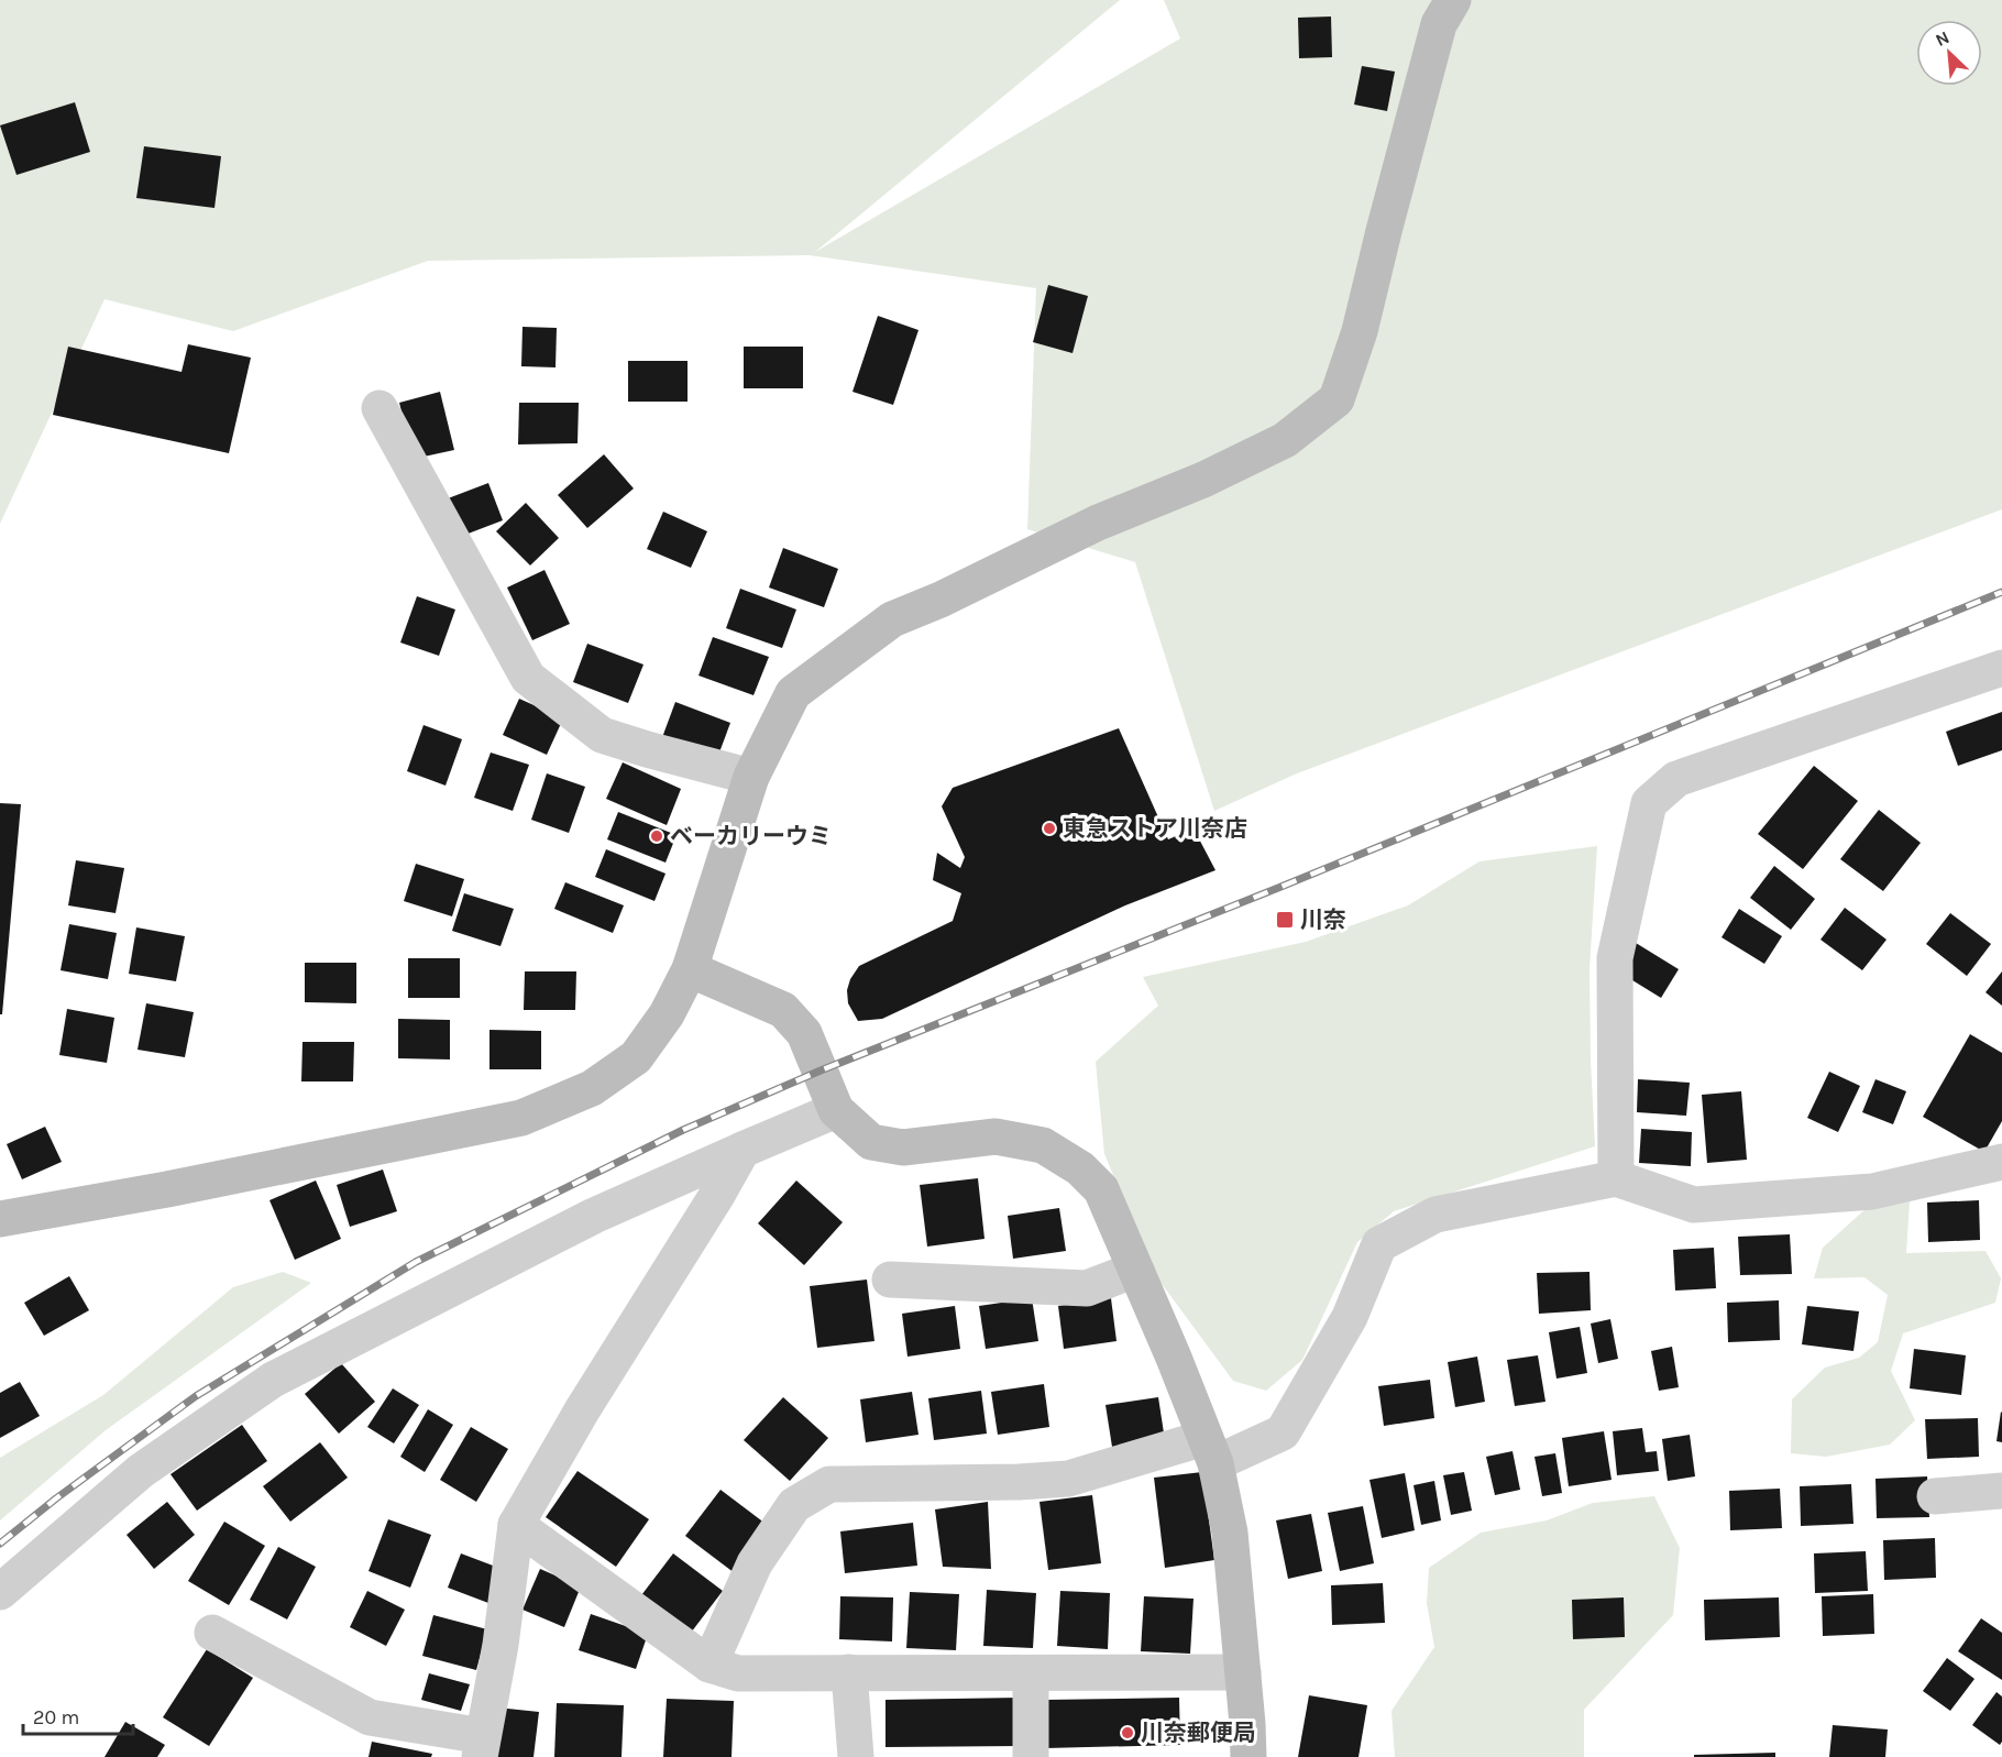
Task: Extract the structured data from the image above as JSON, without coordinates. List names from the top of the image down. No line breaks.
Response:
{"places":{"other":["東急ストア川奈店","ベーカリーウミ","川奈郵便局"],"transit":["川奈"]},"scale_bar":"20 m","north":"top left"}
